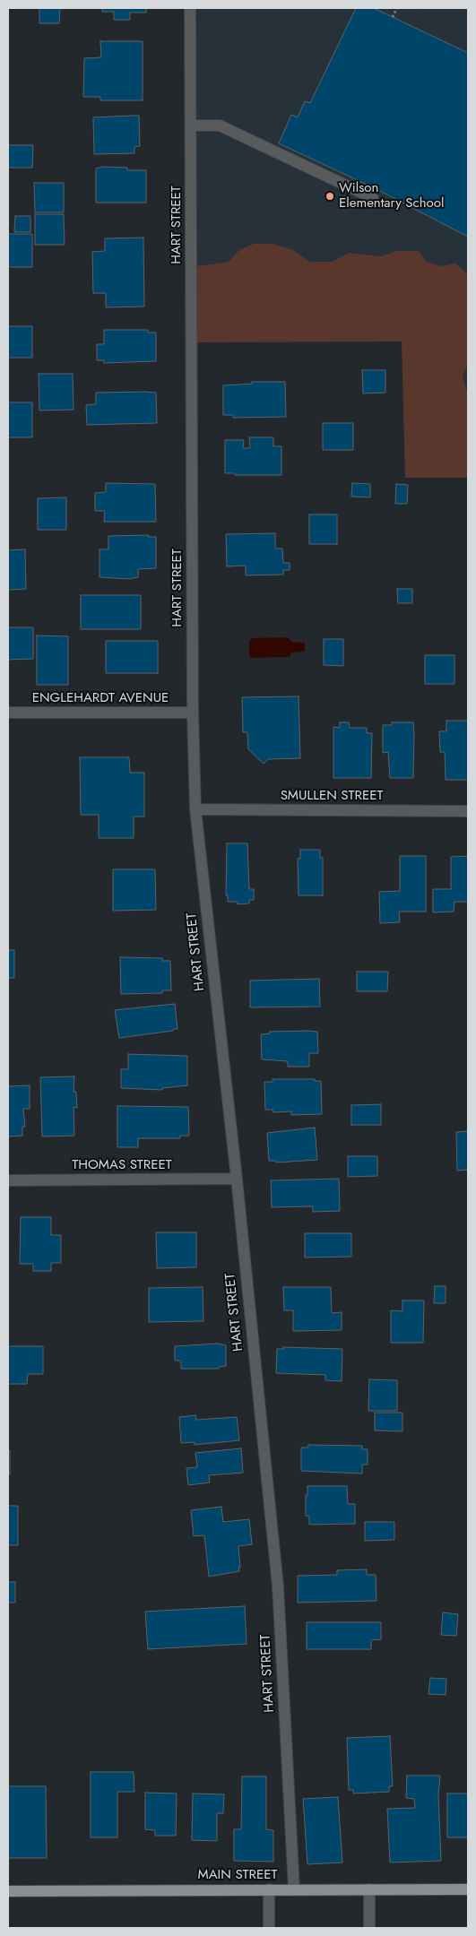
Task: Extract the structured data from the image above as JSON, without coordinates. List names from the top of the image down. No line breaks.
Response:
{"streets":{"main road":["MAIN STREET"],"street":["HART STREET","ENGLEHARDT AVENUE","SMULLEN STREET","THOMAS STREET"]},"crossings":[["HART STREET","ENGLEHARDT AVENUE"],["HART STREET","SMULLEN STREET"],["HART STREET","THOMAS STREET"],["HART STREET","MAIN STREET"]],"places":["Wilson Elementary School"]}
